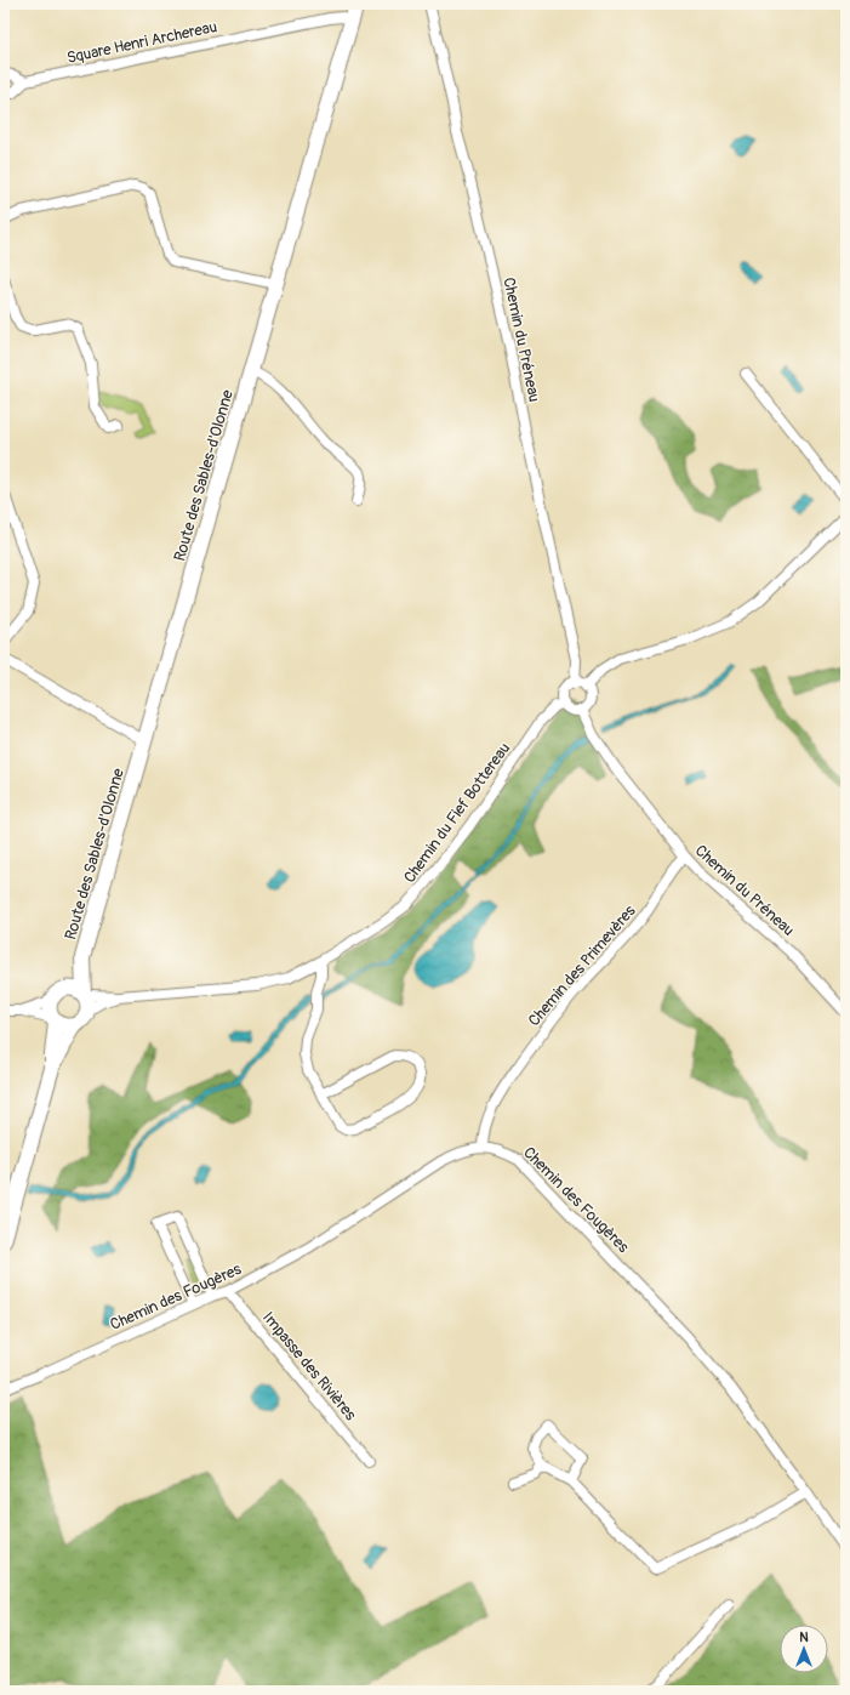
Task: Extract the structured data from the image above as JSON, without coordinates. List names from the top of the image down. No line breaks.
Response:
{"streets":{"main road":["Route des Sables-d'Olonne"],"street":["Square Henri Archereau","Chemin du Préneau","Chemin du Fief Bottereau","Chemin des Primevères","Chemin des Fougères","Impasse des Rivières"]},"crossings":[["Square Henri Archereau","Route des Sables-d'Olonne"],["Chemin du Préneau","Chemin du Fief Bottereau"],["Chemin du Préneau","Chemin des Primevères"],["Route des Sables-d'Olonne","Chemin du Fief Bottereau"],["Chemin des Primevères","Chemin des Fougères"],["Chemin des Fougères","Impasse des Rivières"]],"north":"top"}
